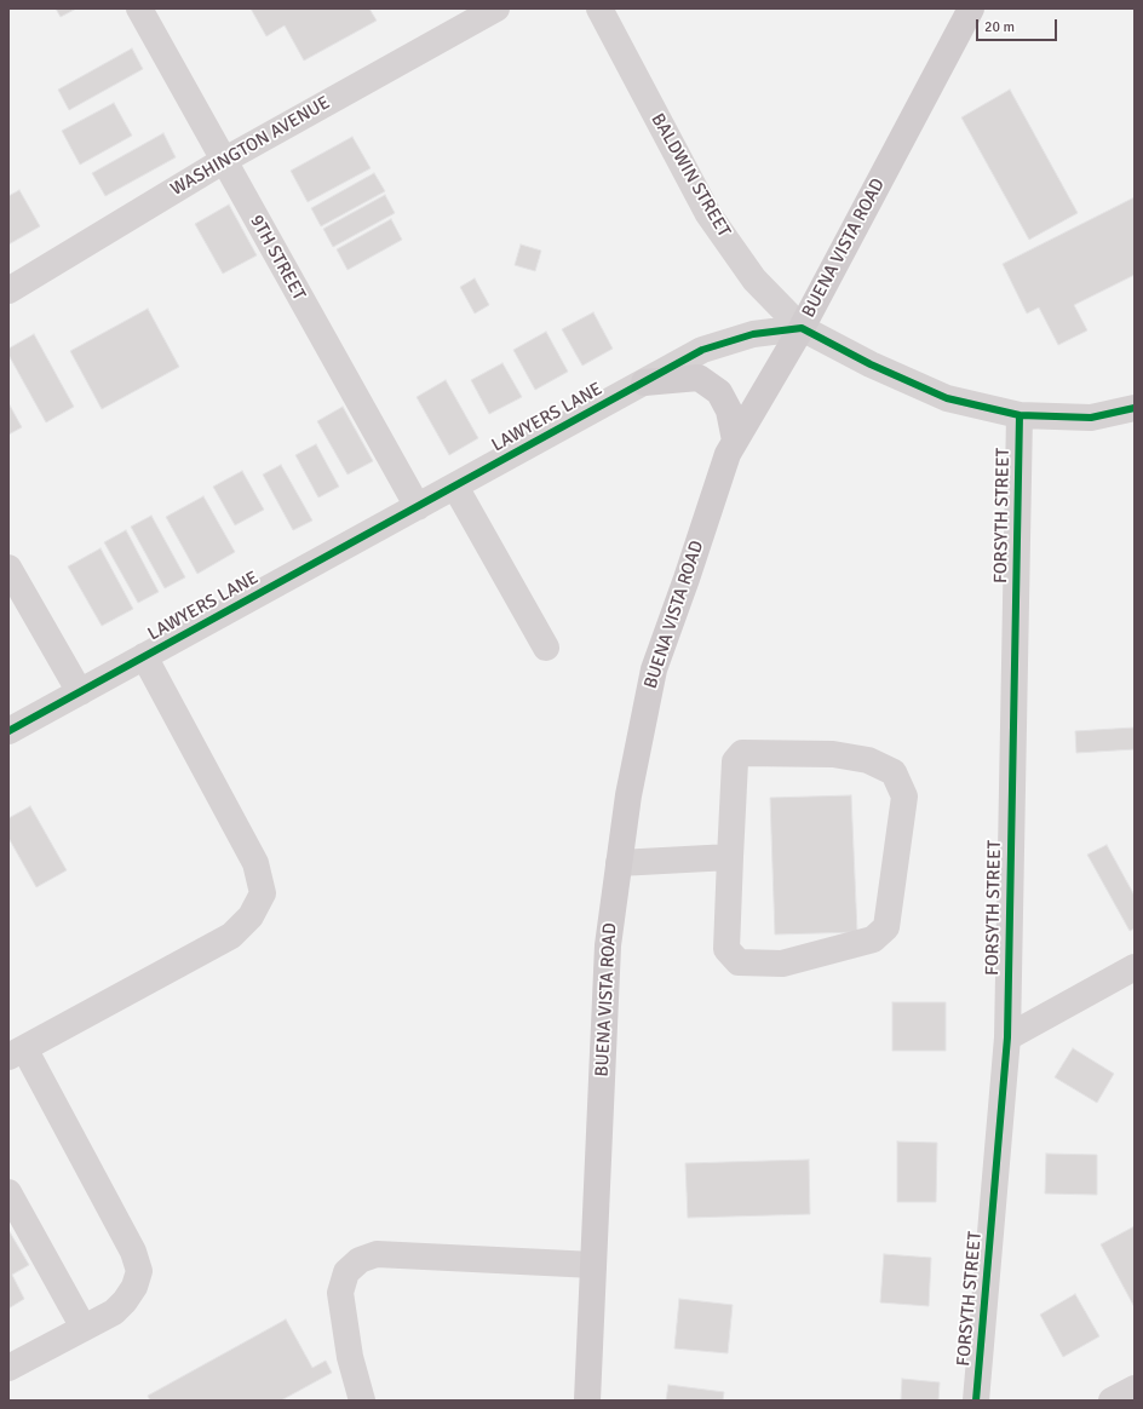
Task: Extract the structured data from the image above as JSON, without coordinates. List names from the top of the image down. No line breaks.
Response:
{"streets":{"main road":["BUENA VISTA ROAD"],"street":["WASHINGTON AVENUE","BALDWIN STREET","9TH STREET","LAWYERS LANE","FORSYTH STREET"]},"crossings":[["WASHINGTON AVENUE","9TH STREET"],["BALDWIN STREET","BUENA VISTA ROAD"],["BALDWIN STREET","LAWYERS LANE"],["BUENA VISTA ROAD","LAWYERS LANE"],["9TH STREET","LAWYERS LANE"]],"scale_bar":"20 m"}
